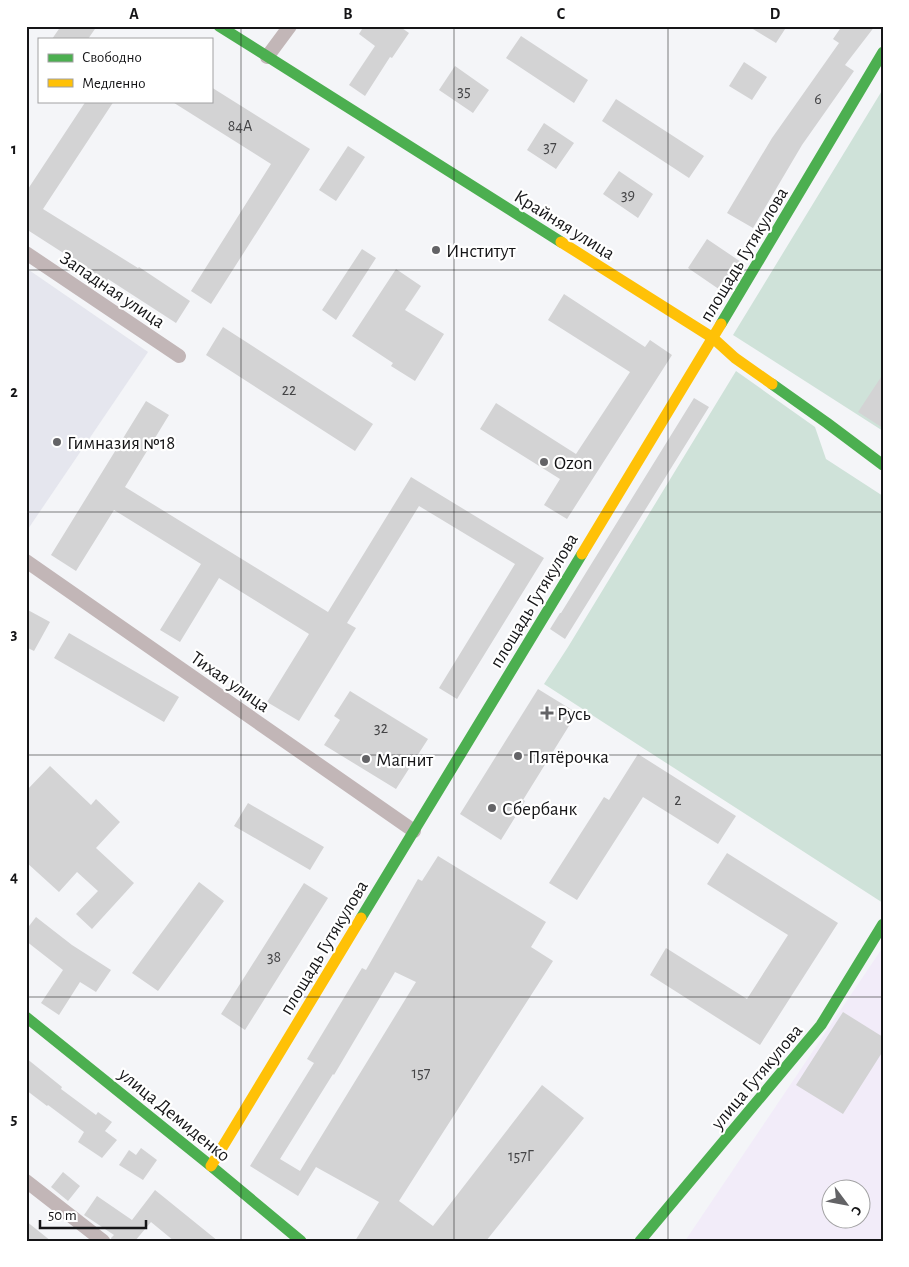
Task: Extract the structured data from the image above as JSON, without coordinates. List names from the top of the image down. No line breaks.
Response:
{"streets":{"street":["Крайняя улица","площадь Гутякулова","Западная улица","Тихая улица","улица Гутякулова","улица Демиденко"]},"crossings":[["Крайняя улица","площадь Гутякулова"],["площадь Гутякулова","Тихая улица"],["площадь Гутякулова","улица Демиденко"]],"places":{"other":["Институт","Гимназия №18","Ozon","Пятёрочка","Магнит","Сбербанк"],"health":["Русь"]},"house_numbers":["35","6","84А","37","39","22","32","2","38","157","157Г"],"legend":["Свободно","Медленно"],"scale_bar":"50 m","north":"bottom right","grid":{"columns":["A","B","C","D"],"rows":["1","2","3","4","5"]}}
